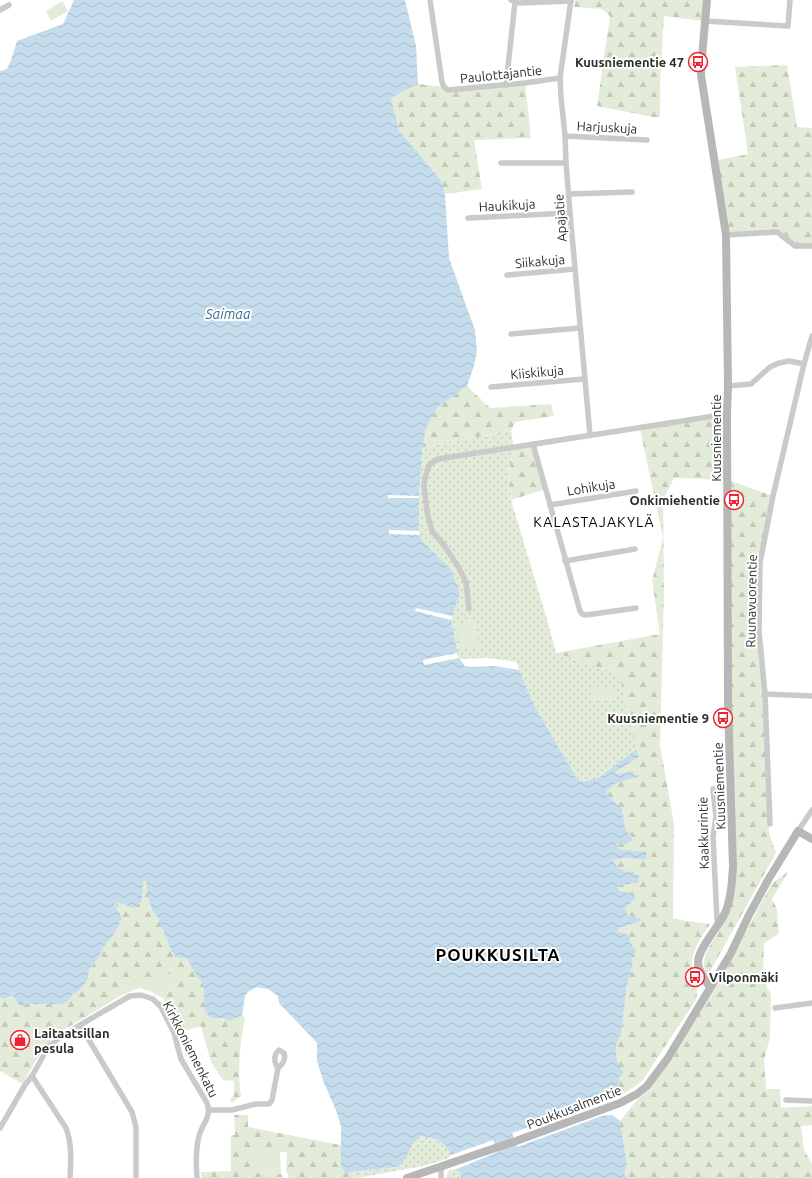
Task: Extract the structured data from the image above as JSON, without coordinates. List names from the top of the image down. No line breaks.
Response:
{"streets":{"street":["Paulottajantie","Harjuskuja","Haukikuja","Apajatie","Siikakuja","Kiiskikuja","Kuusniementie","Lohikuja","Ruunavuorentie","Kaakkurintie","Kirkkoniemenkatu","Poukkusalmentie"]},"crossings":[["Paulottajantie","Apajatie"],["Harjuskuja","Apajatie"],["Haukikuja","Apajatie"],["Apajatie","Siikakuja"],["Apajatie","Kiiskikuja"],["Kuusniementie","Kaakkurintie"],["Kuusniementie","Poukkusalmentie"]],"districts":["KALASTAJAKYLÄ","POUKKUSILTA"],"water":["Saimaa"],"places":{"bus stop":["Kuusniementie 47","Onkimiehentie","Kuusniementie 9","Vilponmäki"],"shop":["Laitaatsillan pesula"]}}
